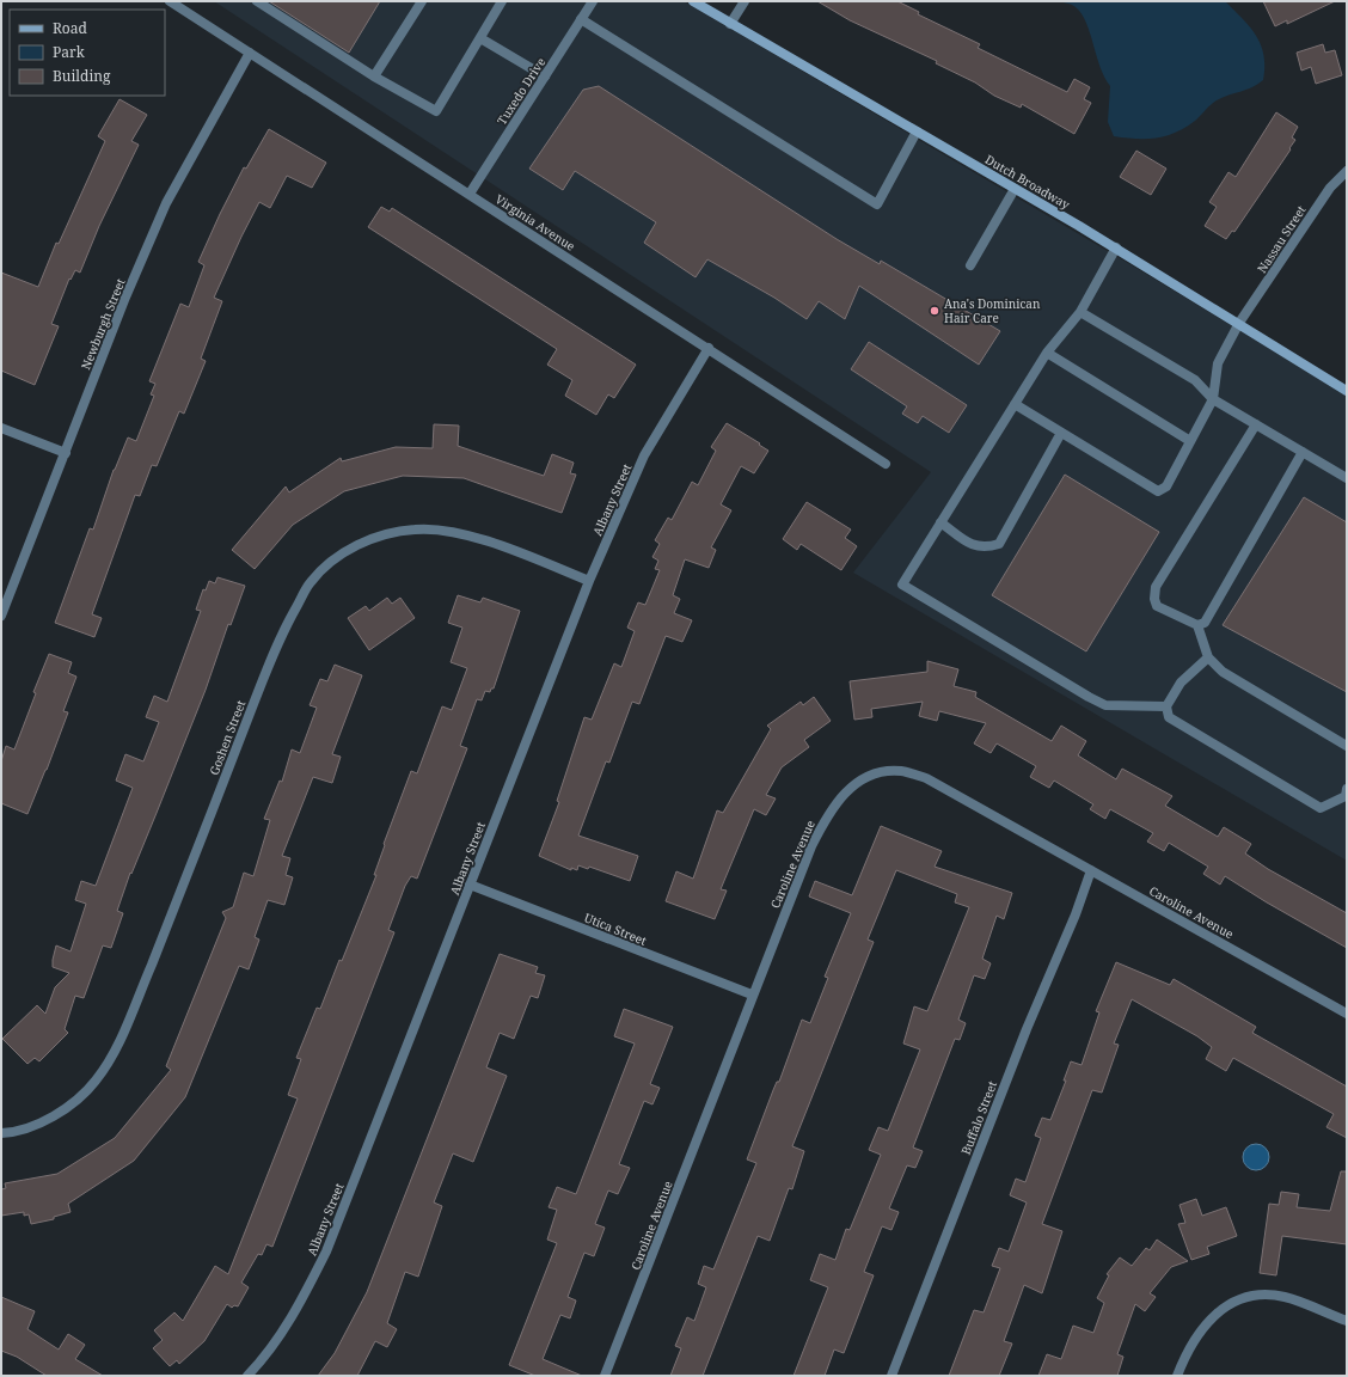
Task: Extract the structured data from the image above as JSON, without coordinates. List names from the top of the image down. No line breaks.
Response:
{"streets":{"main road":["Dutch Broadway"],"street":["Tuxedo Drive","Virginia Avenue","Nassau Street","Newburgh Street","Albany Street","Goshen Street","Caroline Avenue","Utica Street","Buffalo Street"]},"crossings":[["Tuxedo Drive","Virginia Avenue"],["Dutch Broadway","Nassau Street"],["Virginia Avenue","Newburgh Street"],["Virginia Avenue","Albany Street"],["Albany Street","Goshen Street"],["Albany Street","Utica Street"],["Caroline Avenue","Utica Street"],["Caroline Avenue","Buffalo Street"]],"places":["Ana's Dominican Hair Care"],"legend":["Road","Park","Building"]}
